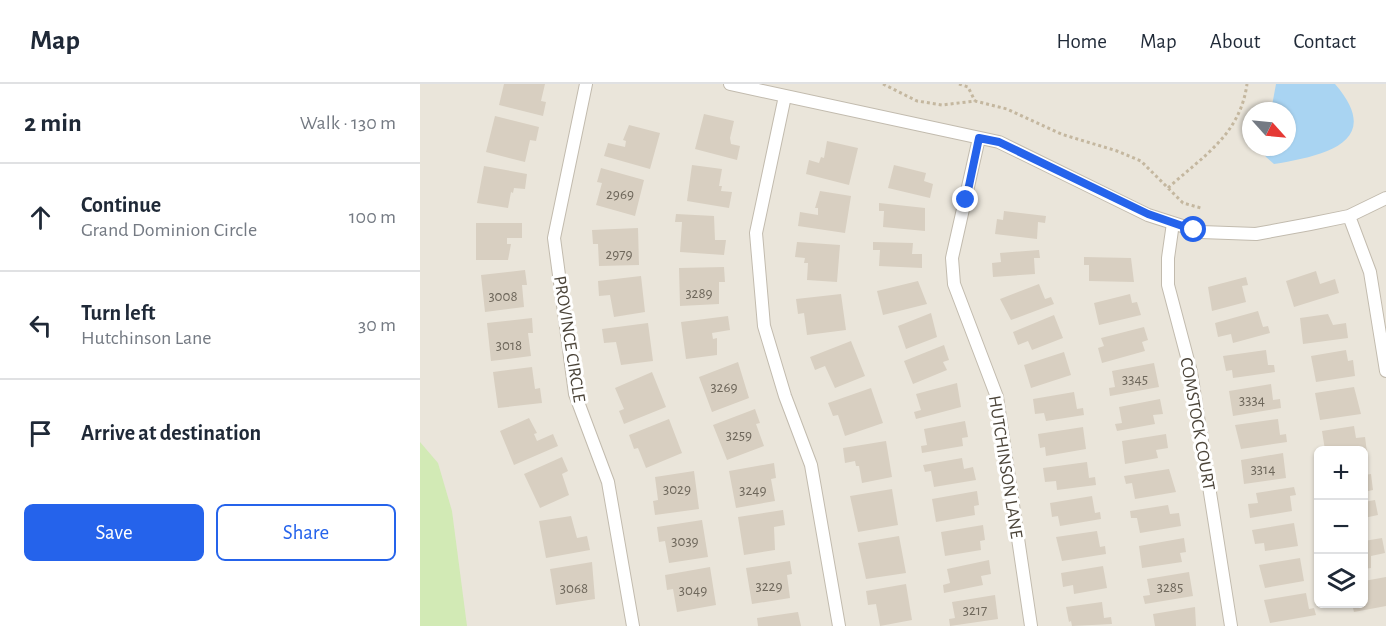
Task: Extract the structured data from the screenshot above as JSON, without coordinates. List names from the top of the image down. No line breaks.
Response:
{"streets":{"street":["PROVINCE CIRCLE","COMSTOCK COURT","HUTCHINSON LANE"]},"house_numbers":["2969","2979","3289","3008","3018","3345","3269","3334","3259","3314","3029","3249","3039","3229","3285","3068","3049","3217"],"north":"bottom right","page":{"header":"Map","nav":["Home","Map","About","Contact"],"heading":["2 min","Walk · 130 m"],"list":[["Continue","Grand Dominion Circle","100 m"],["Turn left","Hutchinson Lane","30 m"],"Arrive at destination"],"map_buttons":["+","−"],"buttons":["Save","Share"]}}
